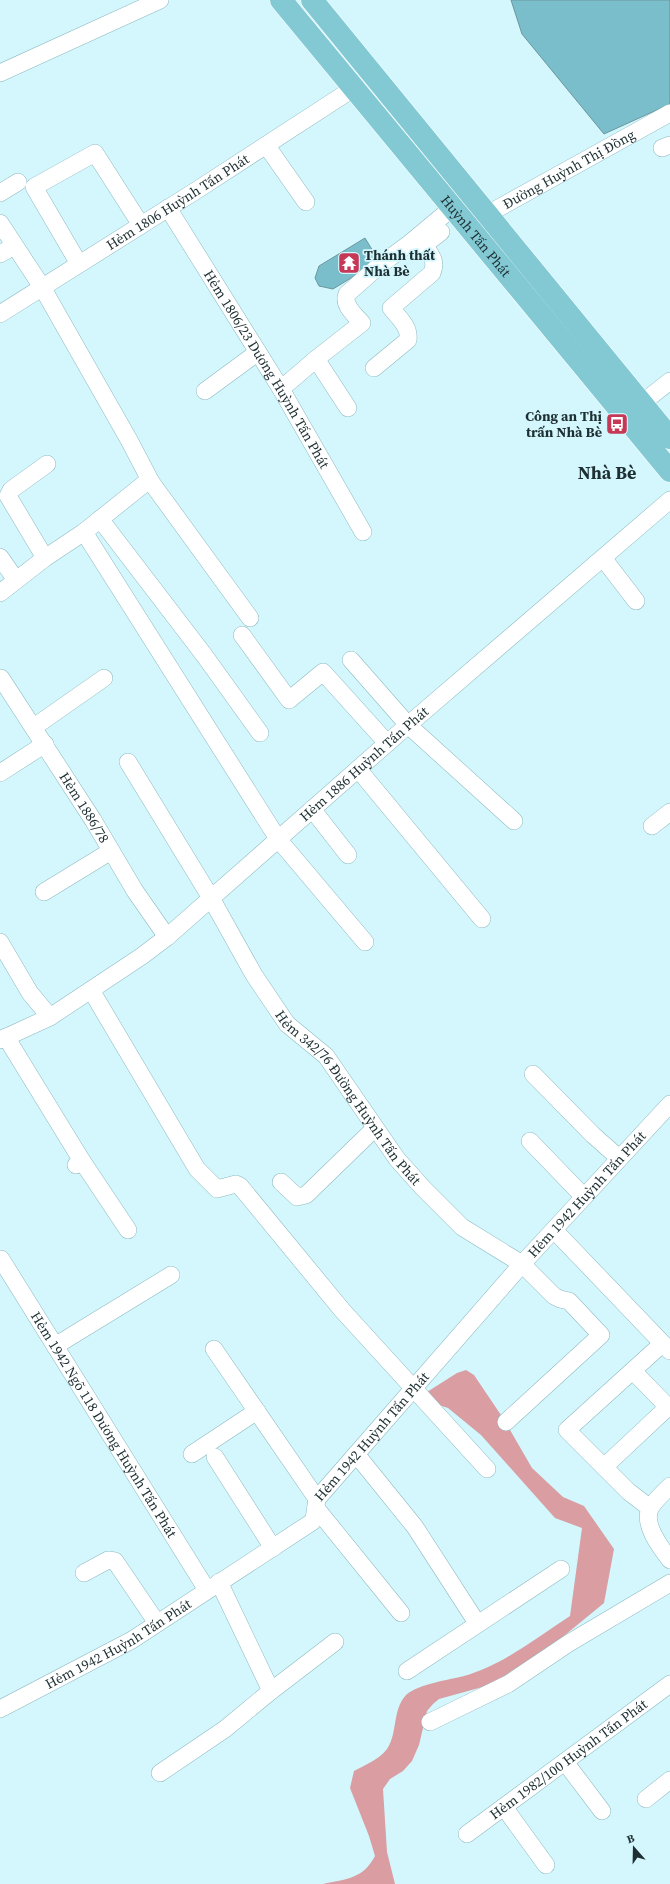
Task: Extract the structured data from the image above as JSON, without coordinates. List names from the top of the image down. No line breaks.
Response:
{"streets":{"main road":["Huỳnh Tấn Phát"],"street":["Đường Huỳnh Thị Đồng","Hẻm 1806 Huỳnh Tấn Phát","Hẻm 1806/23 Dương Huỳnh Tấn Phát","Hẻm 1886 Huỳnh Tấn Phát","Hẻm 1886/78","Hẻm 342/76 Đường Huỳnh Tấn Phát","Hẻm 1942 Huỳnh Tấn Phát","Hẻm 1942 Ngõ 118 Dương Huỳnh Tấn Phát","Hẻm 1982/100 Huỳnh Tấn Phát"]},"crossings":[["Đường Huỳnh Thị Đồng","Huỳnh Tấn Phát"],["Hẻm 1806 Huỳnh Tấn Phát","Huỳnh Tấn Phát"],["Hẻm 1806 Huỳnh Tấn Phát","Hẻm 1806/23 Dương Huỳnh Tấn Phát"],["Hẻm 1886 Huỳnh Tấn Phát","Hẻm 1886/78"],["Hẻm 1886 Huỳnh Tấn Phát","Hẻm 342/76 Đường Huỳnh Tấn Phát"],["Hẻm 342/76 Đường Huỳnh Tấn Phát","Hẻm 1942 Huỳnh Tấn Phát"],["Hẻm 1942 Huỳnh Tấn Phát","Hẻm 1942 Ngõ 118 Dương Huỳnh Tấn Phát"]],"districts":["Nhà Bè"],"places":{"temple":["Thánh thất Nhà Bè"],"bus stop":["Công an Thị trấn Nhà Bè"]},"north":"top"}
